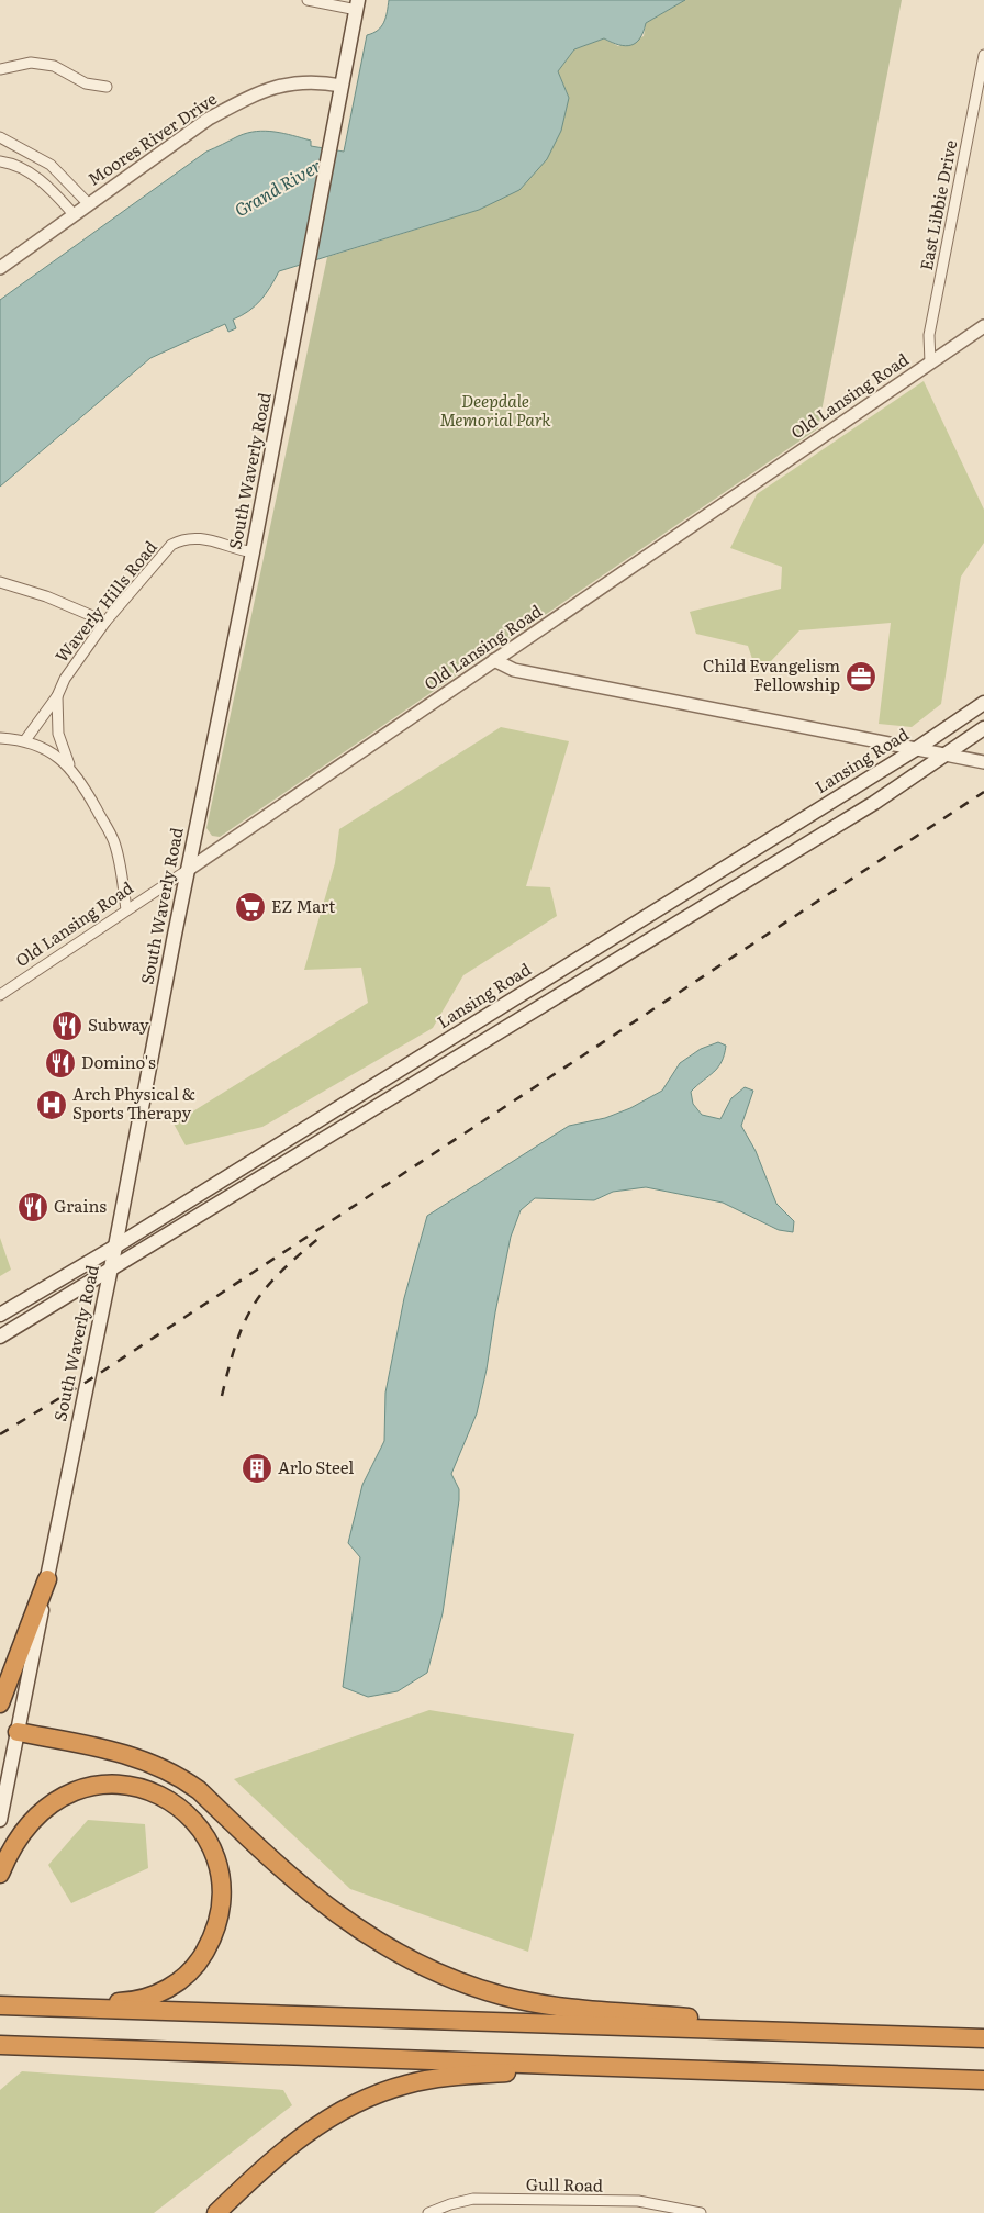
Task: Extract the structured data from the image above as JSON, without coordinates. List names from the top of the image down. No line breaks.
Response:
{"streets":{"main road":["South Waverly Road","Lansing Road"],"street":["Moores River Drive","East Libbie Drive","Old Lansing Road","Waverly Hills Road","Gull Road"]},"crossings":[["Moores River Drive","South Waverly Road"],["East Libbie Drive","Old Lansing Road"],["Old Lansing Road","South Waverly Road"],["South Waverly Road","Waverly Hills Road"],["South Waverly Road","Lansing Road"]],"water":["Grand River"],"parks":["Deepdale Memorial Park"],"places":{"office":["Child Evangelism Fellowship"],"supermarket":["EZ Mart"],"restaurant":["Subway","Domino's","Grains"],"hospital":["Arch Physical & Sports Therapy"],"building":["Arlo Steel"]}}
